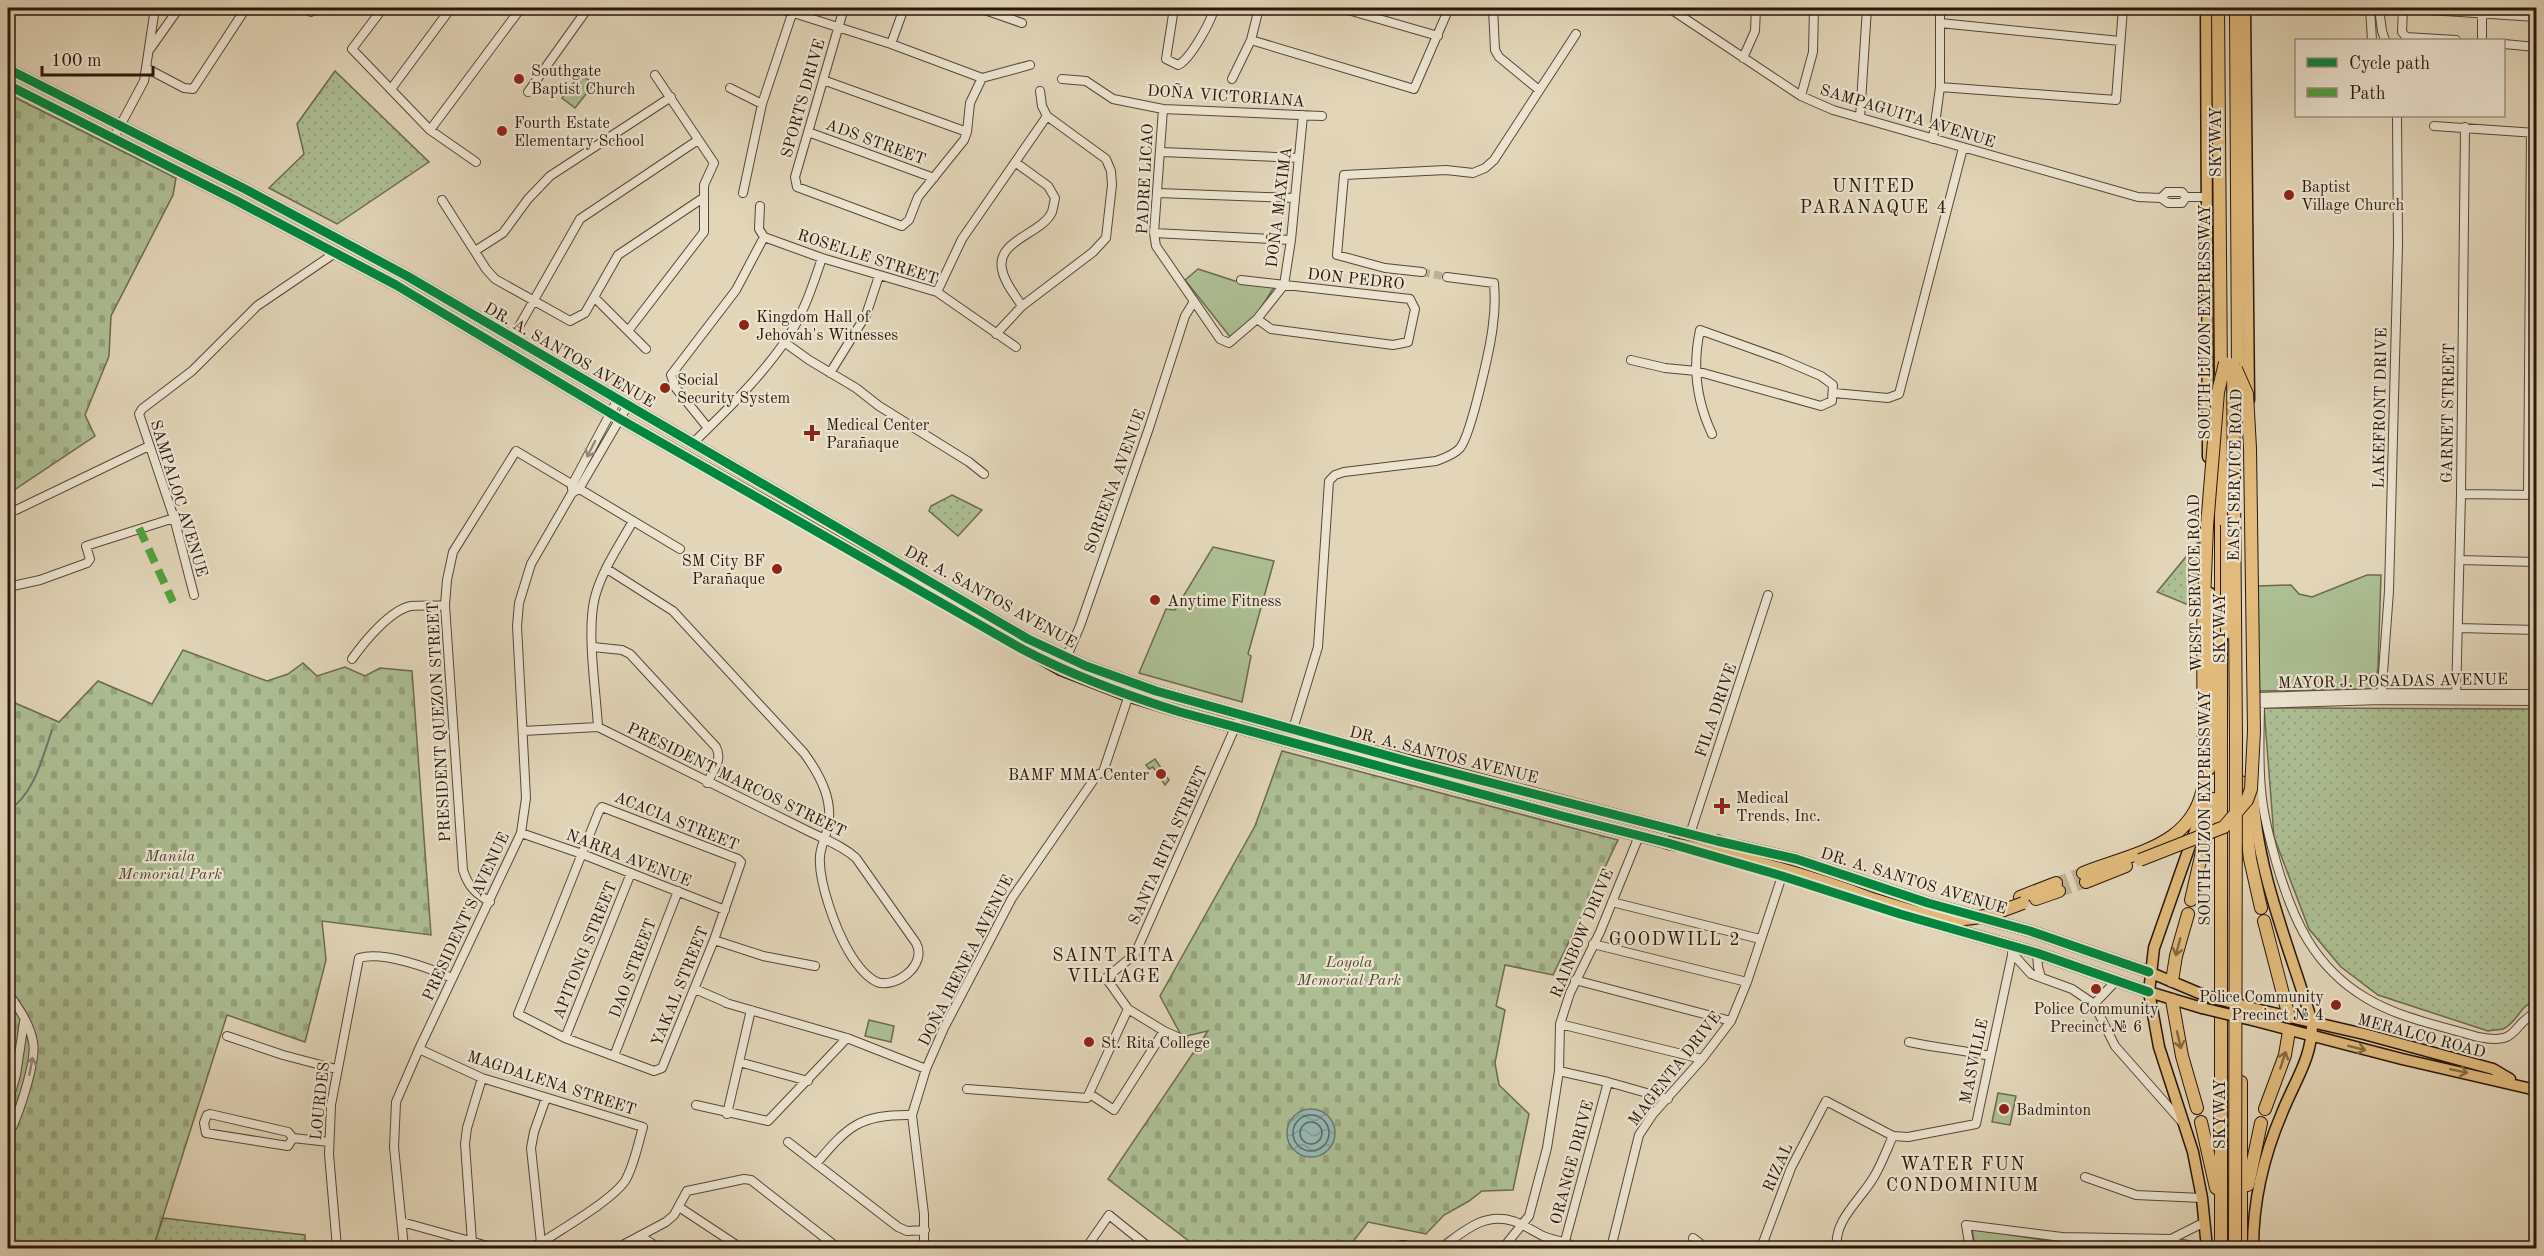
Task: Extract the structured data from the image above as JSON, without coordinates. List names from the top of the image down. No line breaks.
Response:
{"streets":{"highway":["SKYWAY","SOUTH LUZON EXPRESSWAY"],"main road":["DR. A. SANTOS AVENUE","EAST SERVICE ROAD","WEST SERVICE ROAD","MERALCO ROAD"],"street":["DOÑA VICTORIANA","SPORTS DRIVE","SAMPAGUITA AVENUE","ADS STREET","PADRE LICAO","DOÑA MAXIMA","ROSELLE STREET","DON PEDRO","LAKEFRONT DRIVE","GARNET STREET","SOREENA AVENUE","SAMPALOC AVENUE","MAYOR J. POSADAS AVENUE","FILA DRIVE","PRESIDENT QUEZON STREET","PRESIDENT MARCOS STREET","ACACIA STREET","SANTA RITA STREET","NARRA AVENUE","PRESIDENT'S AVENUE","RAINBOW DRIVE","APITONG STREET","DOÑA IRENEA AVENUE","DAO STREET","YAKAL STREET","MASVILLE","MAGENTA DRIVE","MAGDALENA STREET","LOURDES","ORANGE DRIVE","RIZAL"]},"crossings":[["DOÑA VICTORIANA","PADRE LICAO"],["DOÑA VICTORIANA","DOÑA MAXIMA"],["SPORTS DRIVE","ADS STREET"],["SAMPAGUITA AVENUE","WEST SERVICE ROAD"],["SKYWAY","SOUTH LUZON EXPRESSWAY"],["SKYWAY","EAST SERVICE ROAD"],["PADRE LICAO","DOÑA MAXIMA"],["PADRE LICAO","SOREENA AVENUE"],["DOÑA MAXIMA","DON PEDRO"],["SOUTH LUZON EXPRESSWAY","EAST SERVICE ROAD"],["DR. A. SANTOS AVENUE","EAST SERVICE ROAD"],["DR. A. SANTOS AVENUE","SOREENA AVENUE"],["DR. A. SANTOS AVENUE","SAMPALOC AVENUE"],["DR. A. SANTOS AVENUE","WEST SERVICE ROAD"],["DR. A. SANTOS AVENUE","FILA DRIVE"],["DR. A. SANTOS AVENUE","SANTA RITA STREET"],["DR. A. SANTOS AVENUE","PRESIDENT'S AVENUE"],["DR. A. SANTOS AVENUE","RAINBOW DRIVE"],["DR. A. SANTOS AVENUE","DOÑA IRENEA AVENUE"],["DR. A. SANTOS AVENUE","MERALCO ROAD"],["DR. A. SANTOS AVENUE","MASVILLE"],["DR. A. SANTOS AVENUE","MAGENTA DRIVE"],["LAKEFRONT DRIVE","MAYOR J. POSADAS AVENUE"],["GARNET STREET","MAYOR J. POSADAS AVENUE"],["EAST SERVICE ROAD","MAYOR J. POSADAS AVENUE"],["EAST SERVICE ROAD","MERALCO ROAD"],["PRESIDENT QUEZON STREET","PRESIDENT'S AVENUE"],["PRESIDENT MARCOS STREET","PRESIDENT'S AVENUE"],["ACACIA STREET","NARRA AVENUE"],["ACACIA STREET","YAKAL STREET"],["NARRA AVENUE","PRESIDENT'S AVENUE"],["NARRA AVENUE","APITONG STREET"],["NARRA AVENUE","DAO STREET"],["NARRA AVENUE","YAKAL STREET"],["PRESIDENT'S AVENUE","MAGDALENA STREET"],["PRESIDENT'S AVENUE","LOURDES"],["DAO STREET","YAKAL STREET"],["MASVILLE","RIZAL"]],"districts":["UNITED PARANAQUE 4","GOODWILL 2","SAINT RITA VILLAGE","WATER FUN CONDOMINIUM"],"parks":["Manila Memorial Park","Loyola Memorial Park"],"places":{"other":["Southgate Baptist Church","Fourth Estate Elementary School","Baptist Village Church","Kingdom Hall of Jehovah's Witnesses","Social Security System","SM City BF Parañaque","Anytime Fitness","BAMF MMA Center","Police Community Precinct № 6","Police Community Precinct № 4","St. Rita College","Badminton"],"health":["Medical Center Parañaque","Medical Trends, Inc."]},"legend":["Cycle path","Path"],"scale_bar":"100 m"}
